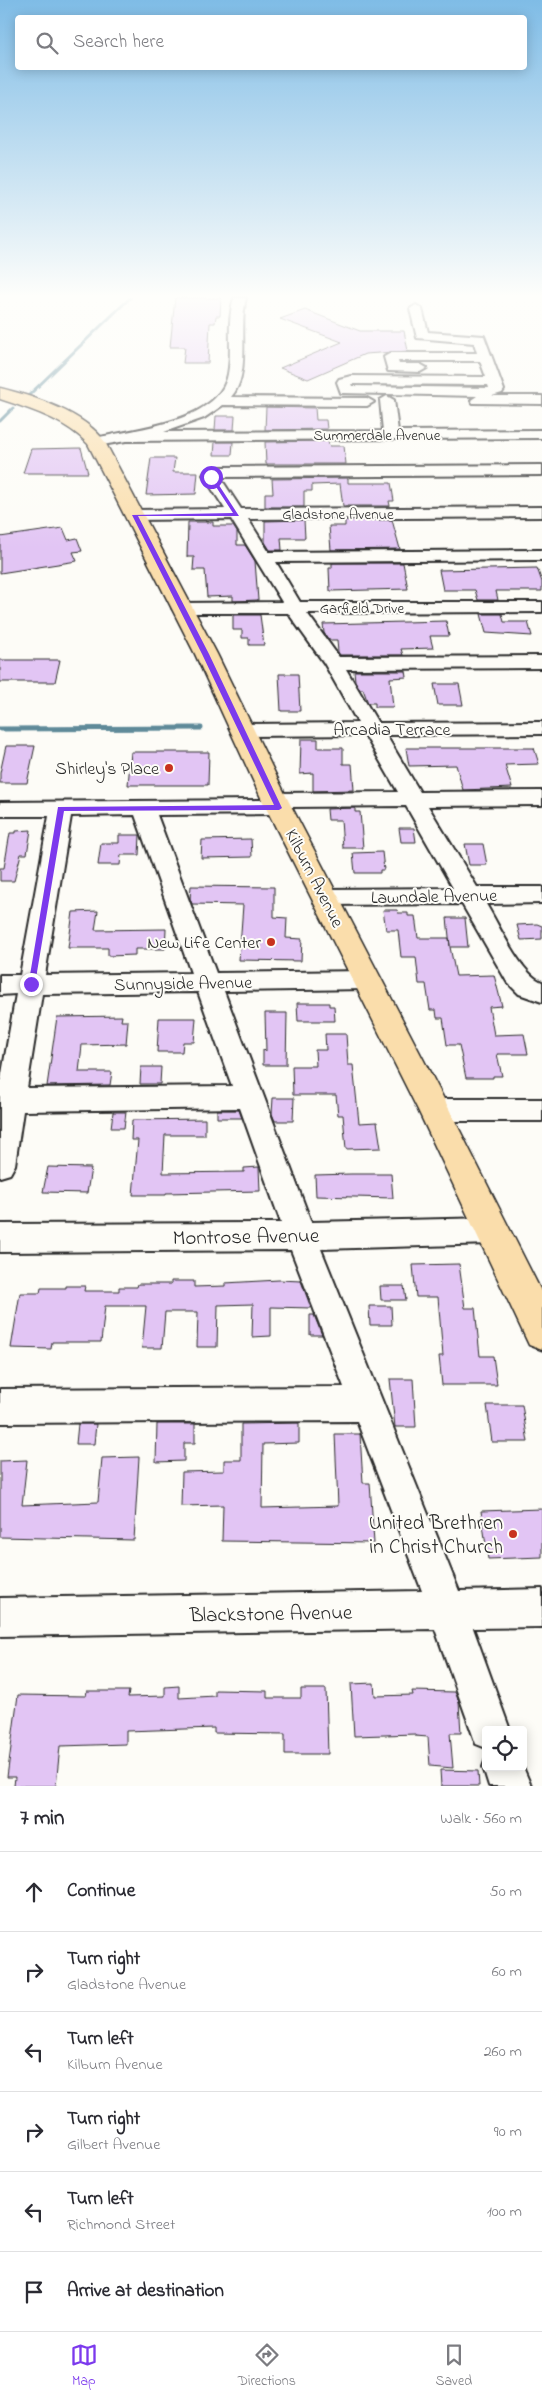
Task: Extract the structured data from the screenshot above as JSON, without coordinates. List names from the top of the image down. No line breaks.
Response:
{"streets":{"main road":["Kilburn Avenue"],"street":["Summerdale Avenue","Gladstone Avenue","Garfield Drive","Arcadia Terrace","Lawndale Avenue","Sunnyside Avenue","Montrose Avenue","Blackstone Avenue"]},"crossings":[["Gladstone Avenue","Kilburn Avenue"],["Garfield Drive","Kilburn Avenue"],["Arcadia Terrace","Kilburn Avenue"],["Kilburn Avenue","Lawndale Avenue"],["Kilburn Avenue","Sunnyside Avenue"],["Kilburn Avenue","Montrose Avenue"]],"places":["Shirley's Place","New Life Center","United Brethren in Christ Church"],"page":{"search":"Search here","heading":["7 min","Walk · 560 m"],"list":[["Continue","50 m"],["Turn right","Gladstone Avenue","60 m"],["Turn left","Kilburn Avenue","260 m"],["Turn right","Gilbert Avenue","90 m"],["Turn left","Richmond Street","100 m"],"Arrive at destination"],"nav":["Map","Directions","Saved"]}}
